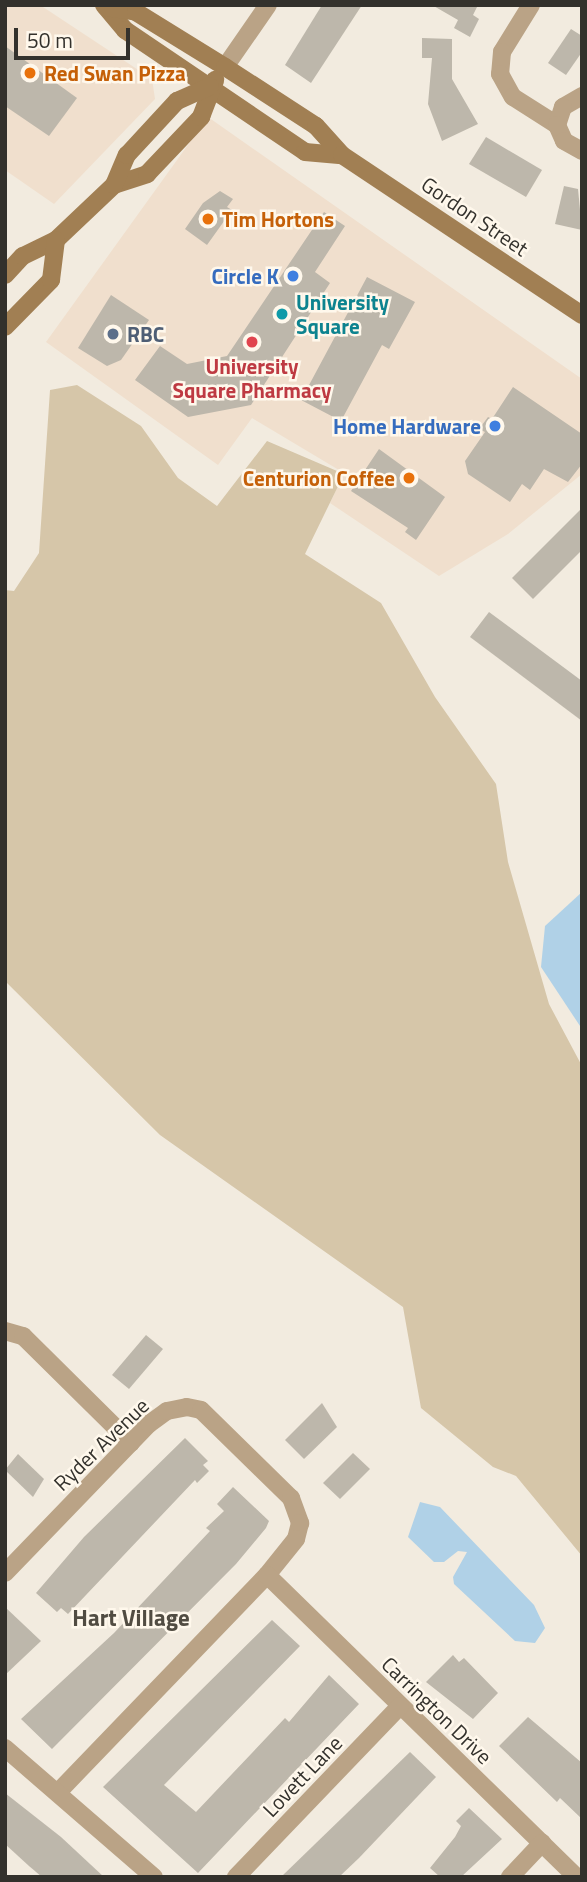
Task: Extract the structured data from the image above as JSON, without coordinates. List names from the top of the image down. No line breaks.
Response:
{"streets":{"main road":["Gordon Street"],"street":["Ryder Avenue","Carrington Drive","Lovett Lane"]},"crossings":[["Ryder Avenue","Carrington Drive"],["Carrington Drive","Lovett Lane"]],"districts":["Hart Village"],"places":["Red Swan Pizza","Tim Hortons","Circle K","University Square","RBC","University Square Pharmacy","Home Hardware","Centurion Coffee"],"scale_bar":"50 m"}
